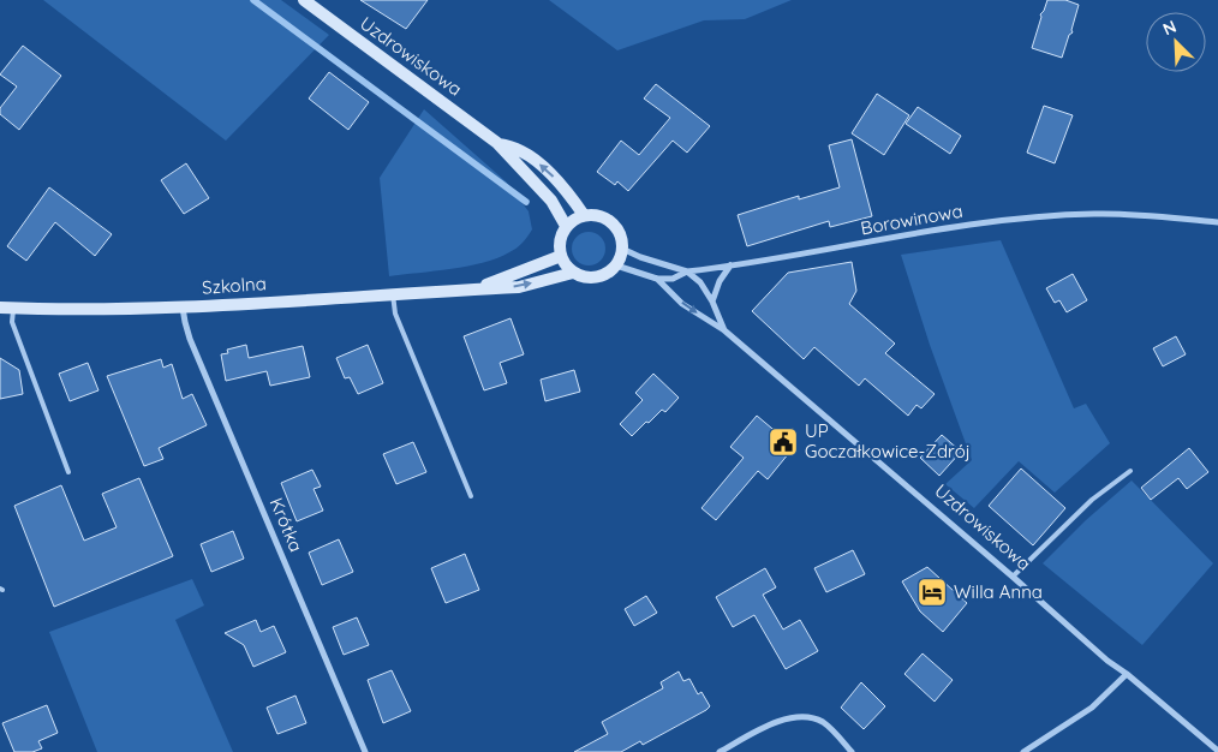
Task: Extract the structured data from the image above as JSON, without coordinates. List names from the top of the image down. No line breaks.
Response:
{"streets":{"street":["Uzdrowiskowa","Borowinowa","Szkolna","Krótka"]},"crossings":[["Uzdrowiskowa","Borowinowa"],["Uzdrowiskowa","Szkolna"],["Szkolna","Krótka"]],"places":{"public building":["UP Goczałkowice-Zdrój"],"hotel":["Willa Anna"]},"north":"top left"}
